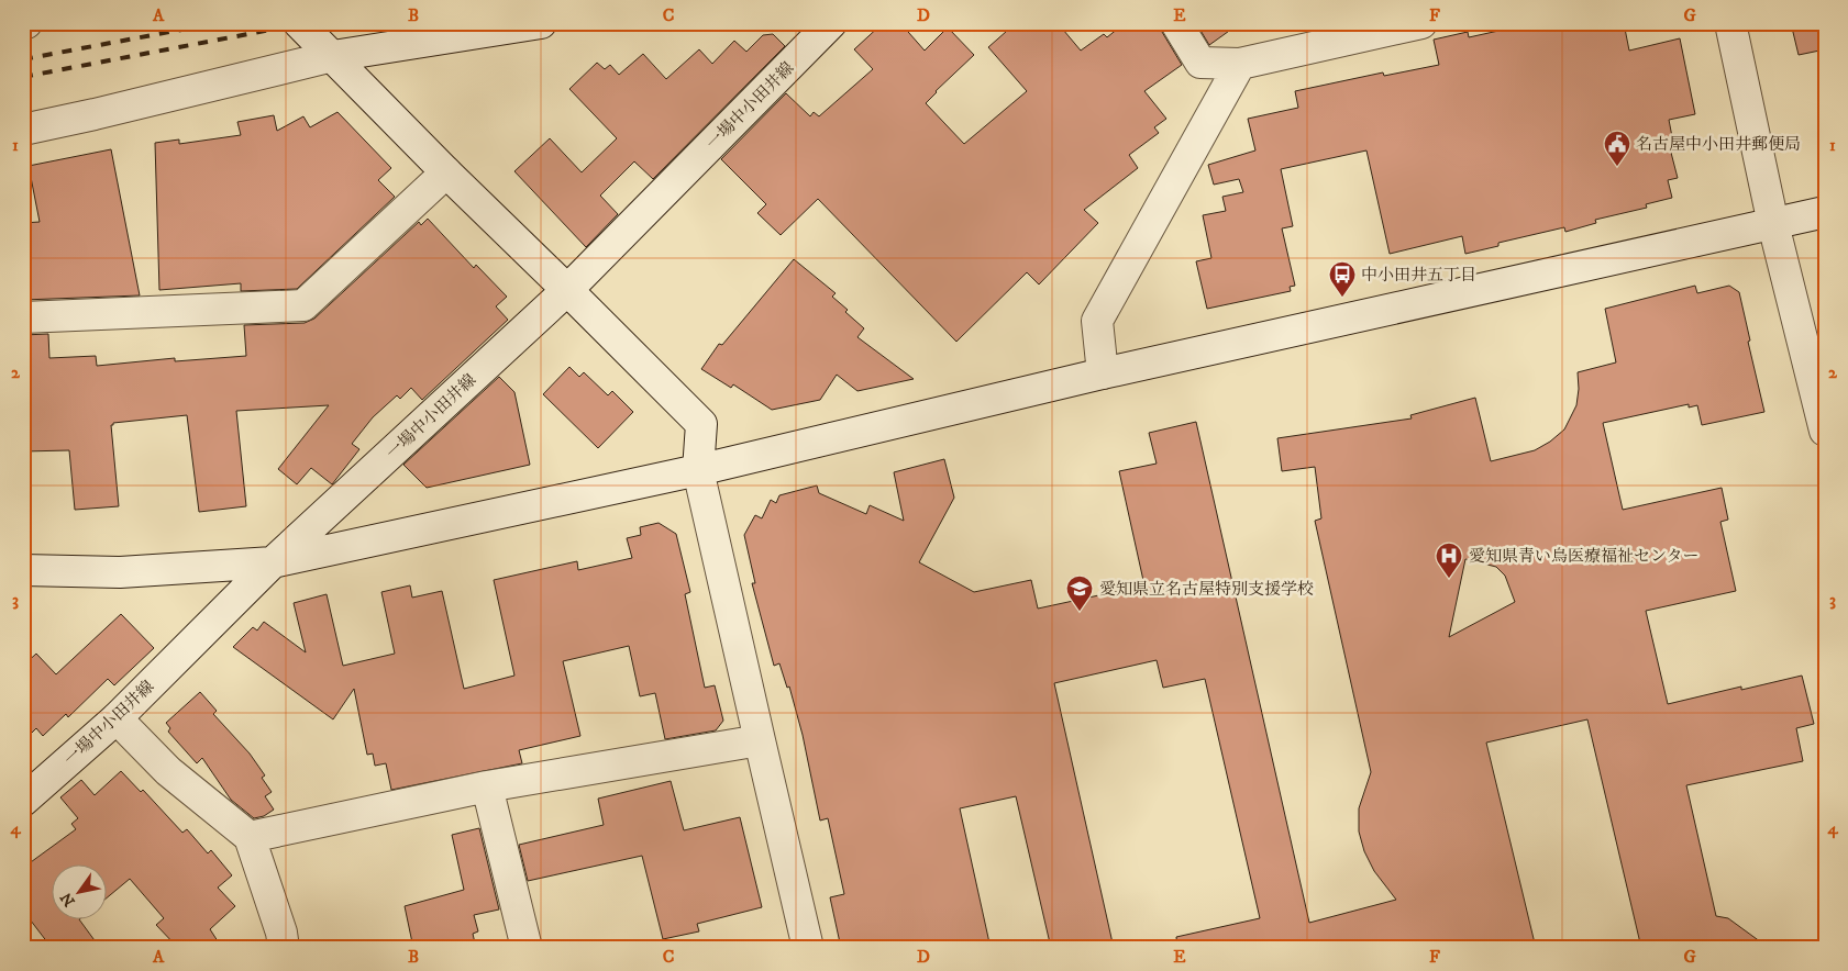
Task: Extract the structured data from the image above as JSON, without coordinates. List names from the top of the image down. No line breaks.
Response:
{"streets":{"street":["一場中小田井線"]},"places":{"public building":["名古屋中小田井郵便局"],"bus stop":["中小田井五丁目"],"hospital":["愛知県青い鳥医療福祉センター"],"school or university":["愛知県立名古屋特別支援学校"]},"north":"bottom left","grid":{"columns":["A","B","C","D","E","F","G"],"rows":["1","2","3","4"]}}
